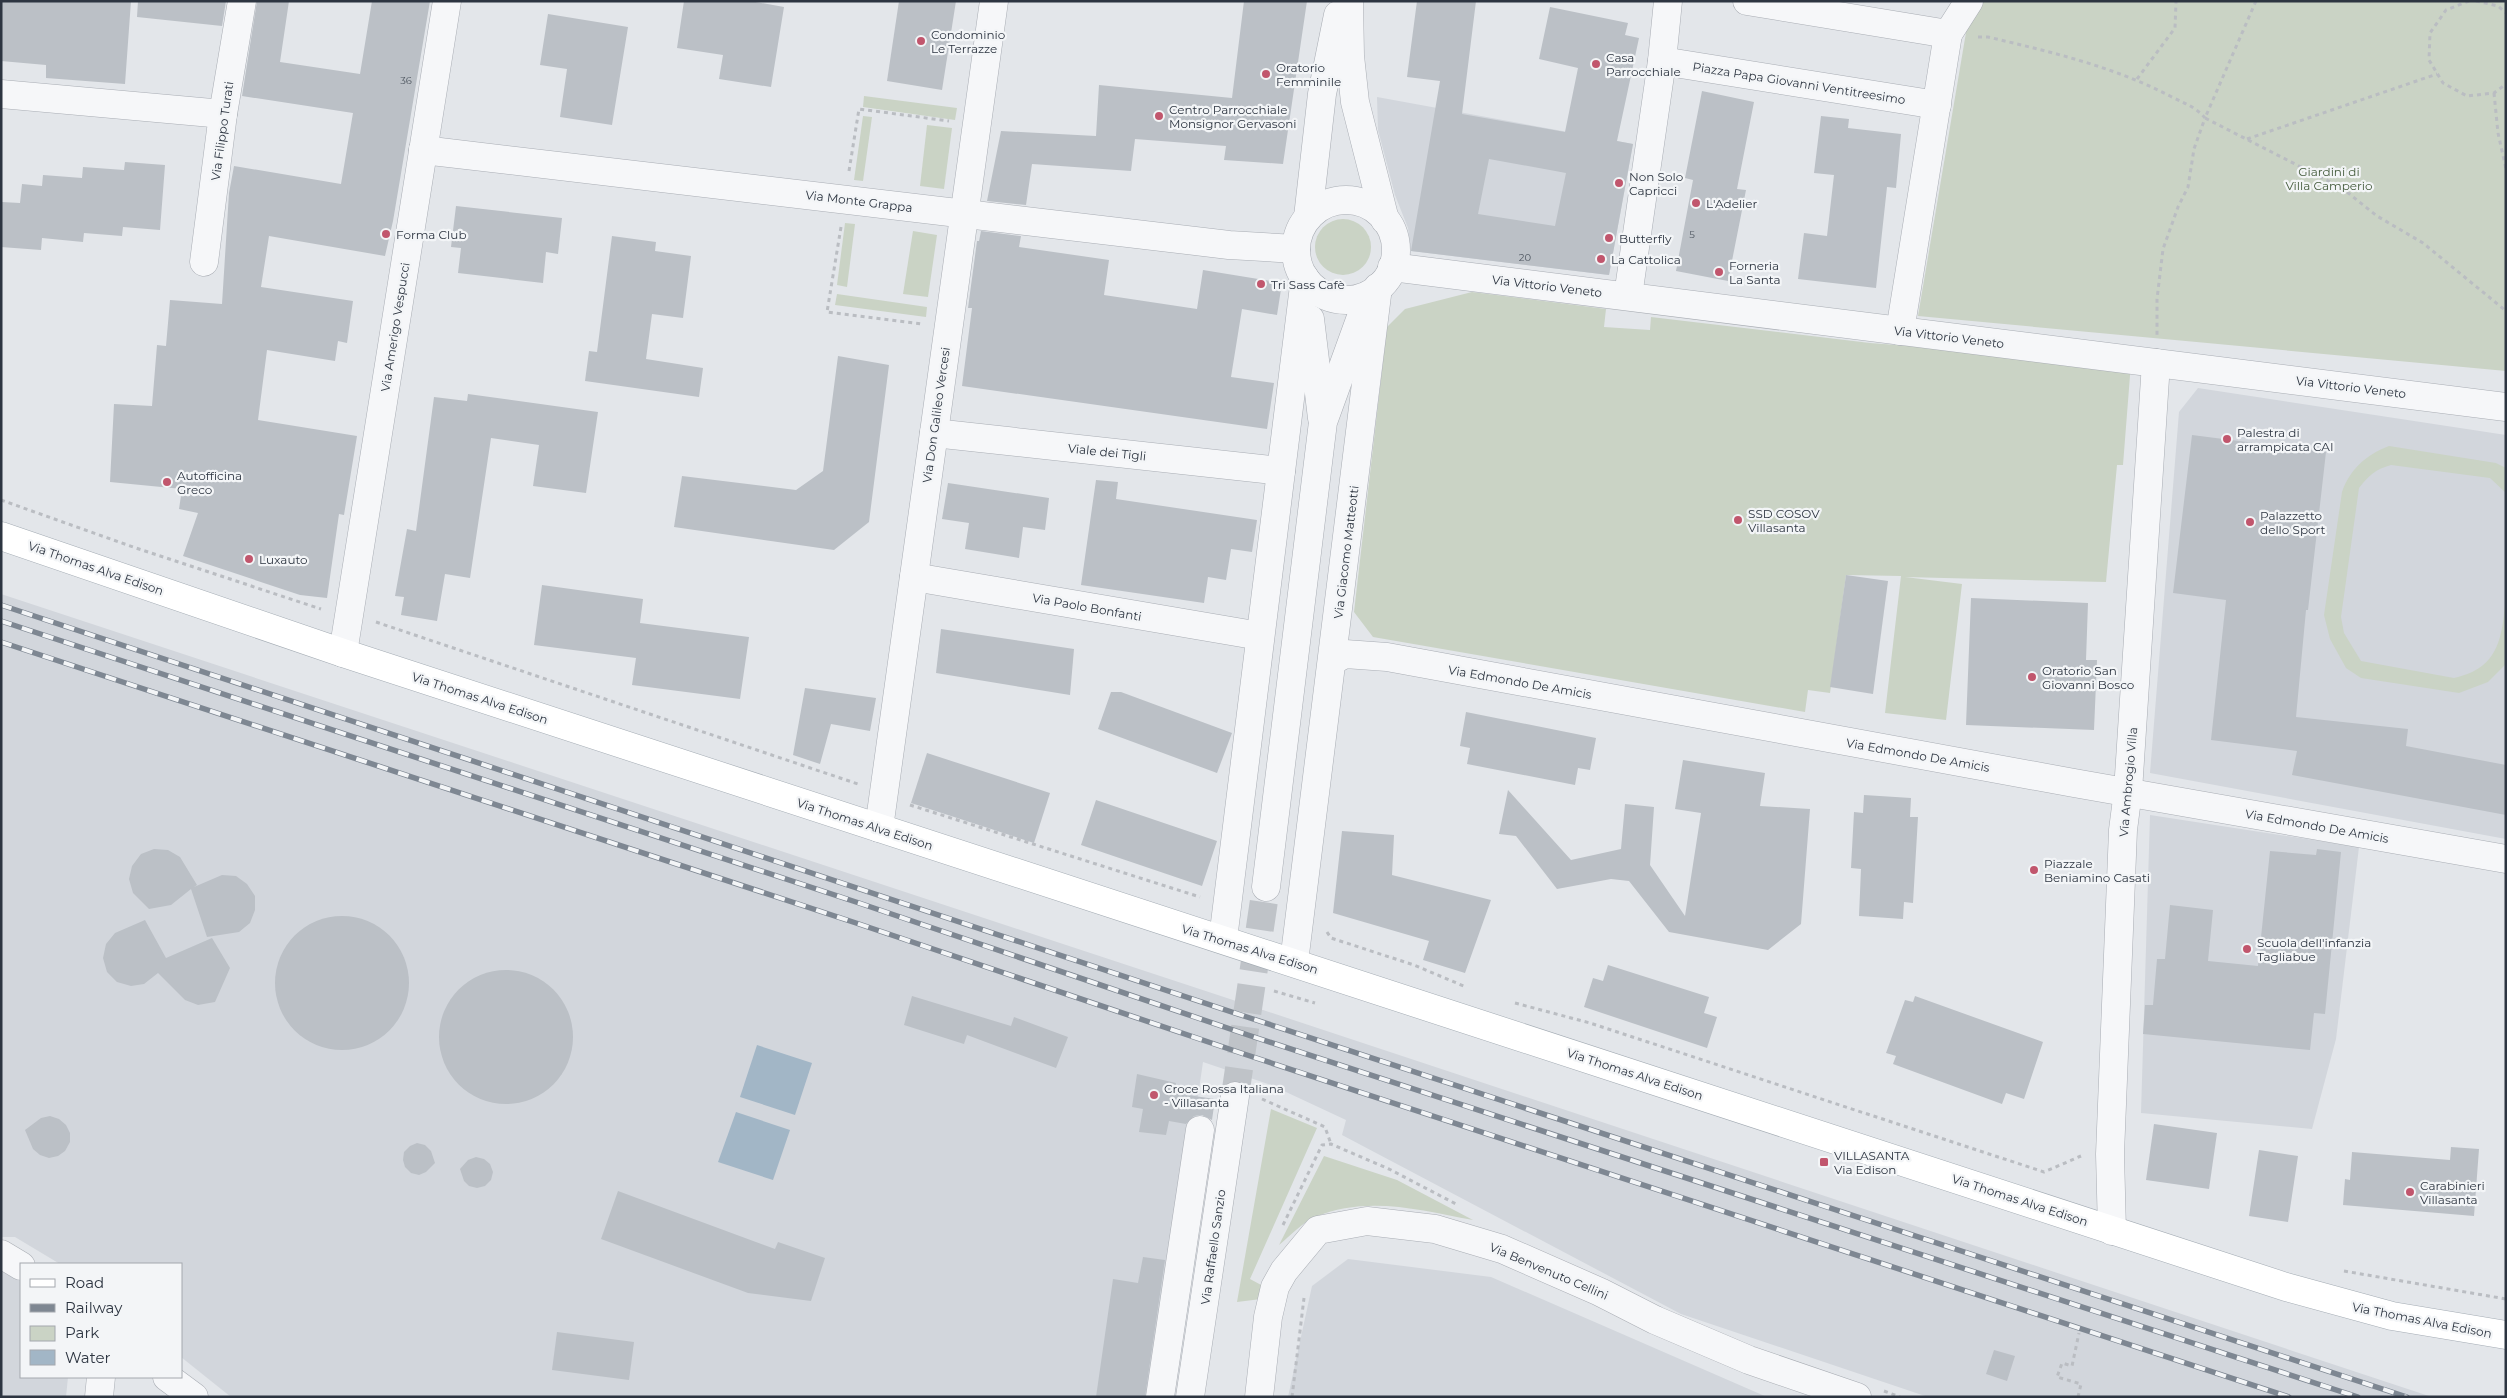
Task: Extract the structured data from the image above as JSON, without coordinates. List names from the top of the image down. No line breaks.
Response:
{"streets":{"main road":["Via Thomas Alva Edison"],"street":["Piazza Papa Giovanni Ventitreesimo","Via Filippo Turati","Via Monte Grappa","Via Vittorio Veneto","Via Amerigo Vespucci","Via Don Galileo Vercesi","Viale dei Tigli","Via Giacomo Matteotti","Via Paolo Bonfanti","Via Edmondo De Amicis","Via Ambrogio Villa","Via Raffaello Sanzio","Via Benvenuto Cellini"]},"crossings":[["Via Monte Grappa","Via Vittorio Veneto"],["Via Monte Grappa","Via Amerigo Vespucci"],["Via Monte Grappa","Via Don Galileo Vercesi"],["Via Monte Grappa","Via Giacomo Matteotti"],["Via Vittorio Veneto","Via Giacomo Matteotti"],["Via Vittorio Veneto","Via Ambrogio Villa"],["Via Amerigo Vespucci","Via Thomas Alva Edison"],["Via Don Galileo Vercesi","Viale dei Tigli"],["Via Don Galileo Vercesi","Via Thomas Alva Edison"],["Via Don Galileo Vercesi","Via Paolo Bonfanti"],["Via Giacomo Matteotti","Via Thomas Alva Edison"],["Via Giacomo Matteotti","Via Edmondo De Amicis"],["Via Thomas Alva Edison","Via Ambrogio Villa"],["Via Edmondo De Amicis","Via Ambrogio Villa"]],"parks":["Giardini di Villa Camperio"],"places":{"other":["Condominio Le Terrazze","Casa Parrocchiale","Oratorio Femminile","Centro Parrocchiale Monsignor Gervasoni","Non Solo Capricci","L'Adelier","Forma Club","Butterfly","La Cattolica","Forneria La Santa","Tri Sass Cafè","Palestra di arrampicata CAI","Autofficina Greco","SSD COSOV Villasanta","Palazzetto dello Sport","Luxauto","Oratorio San Giovanni Bosco","Piazzale Beniamino Casati","Scuola dell'infanzia Tagliabue","Croce Rossa Italiana - Villasanta","Carabinieri Villasanta"],"transit":["VILLASANTA Via Edison"]},"house_numbers":["36","5","20"],"legend":["Road","Railway","Park","Water"]}
